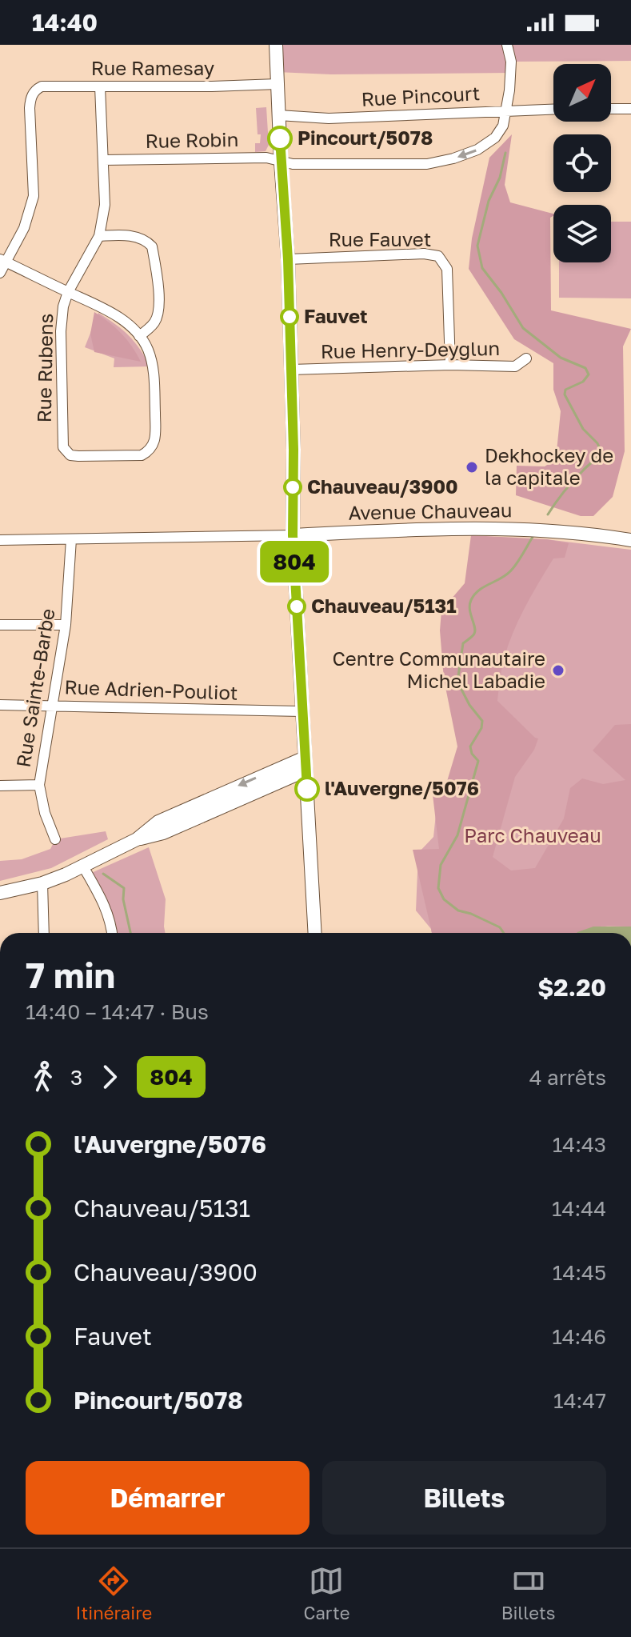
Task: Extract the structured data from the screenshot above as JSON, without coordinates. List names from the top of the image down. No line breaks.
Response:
{"streets":{"main road":["Avenue Chauveau"],"street":["Rue Ramesay","Rue Pincourt","Rue Robin","Rue Fauvet","Rue Henry-Deyglun","Rue Rubens","Rue Sainte-Barbe","Rue Adrien-Pouliot"]},"crossings":[["Rue Ramesay","Rue Rubens"],["Rue Pincourt","Rue Robin"],["Rue Robin","Rue Rubens"],["Rue Fauvet","Rue Henry-Deyglun"],["Avenue Chauveau","Rue Sainte-Barbe"],["Rue Sainte-Barbe","Rue Adrien-Pouliot"]],"one_way":["Rue Robin"],"parks":["Parc Chauveau"],"places":["Pincourt/5078","Fauvet","Dekhockey de la capitale","Chauveau/3900","Chauveau/5131","Centre Communautaire Michel Labadie","l'Auvergne/5076"],"lines":["bus line 804"],"north":"top right","page":{"status":"14:40","on_map":"804","heading":["7 min","14:40 – 14:47 · Bus","$2.20"],"legs":["3","804","4 arrêts"],"list":[{"name":"l'Auvergne/5076","value":"14:43"},{"name":"Chauveau/5131","value":"14:44"},{"name":"Chauveau/3900","value":"14:45"},{"name":"Fauvet","value":"14:46"},{"name":"Pincourt/5078","value":"14:47"}],"buttons":["Démarrer","Billets"],"tabs":["Itinéraire","Carte","Billets"]}}
